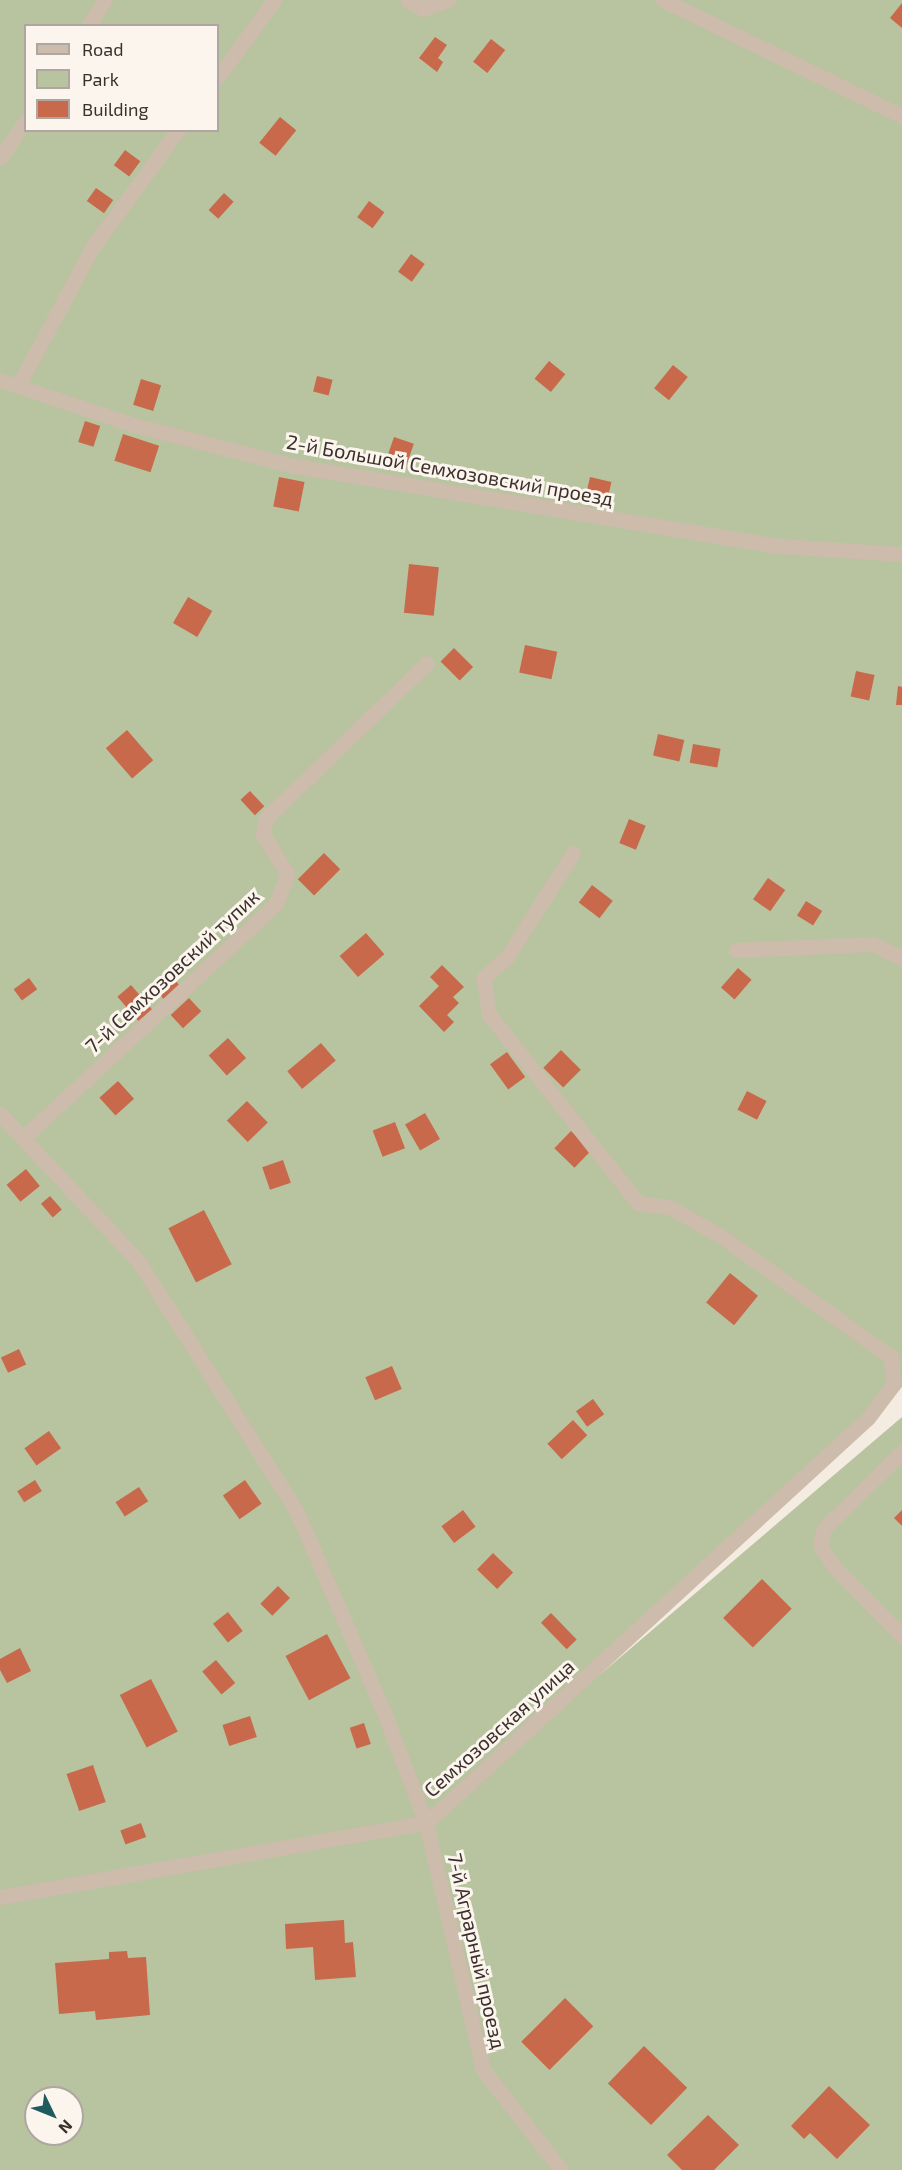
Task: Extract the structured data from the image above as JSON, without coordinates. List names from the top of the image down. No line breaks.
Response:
{"streets":{"street":["2-й Большой Семхозовский проезд","7-й Семхозовский тупик","Семхозовская улица","7-й Аграрный проезд"]},"crossings":[["7-й Семхозовский тупик","7-й Аграрный проезд"],["Семхозовская улица","7-й Аграрный проезд"]],"legend":["Road","Park","Building"],"north":"bottom right"}
